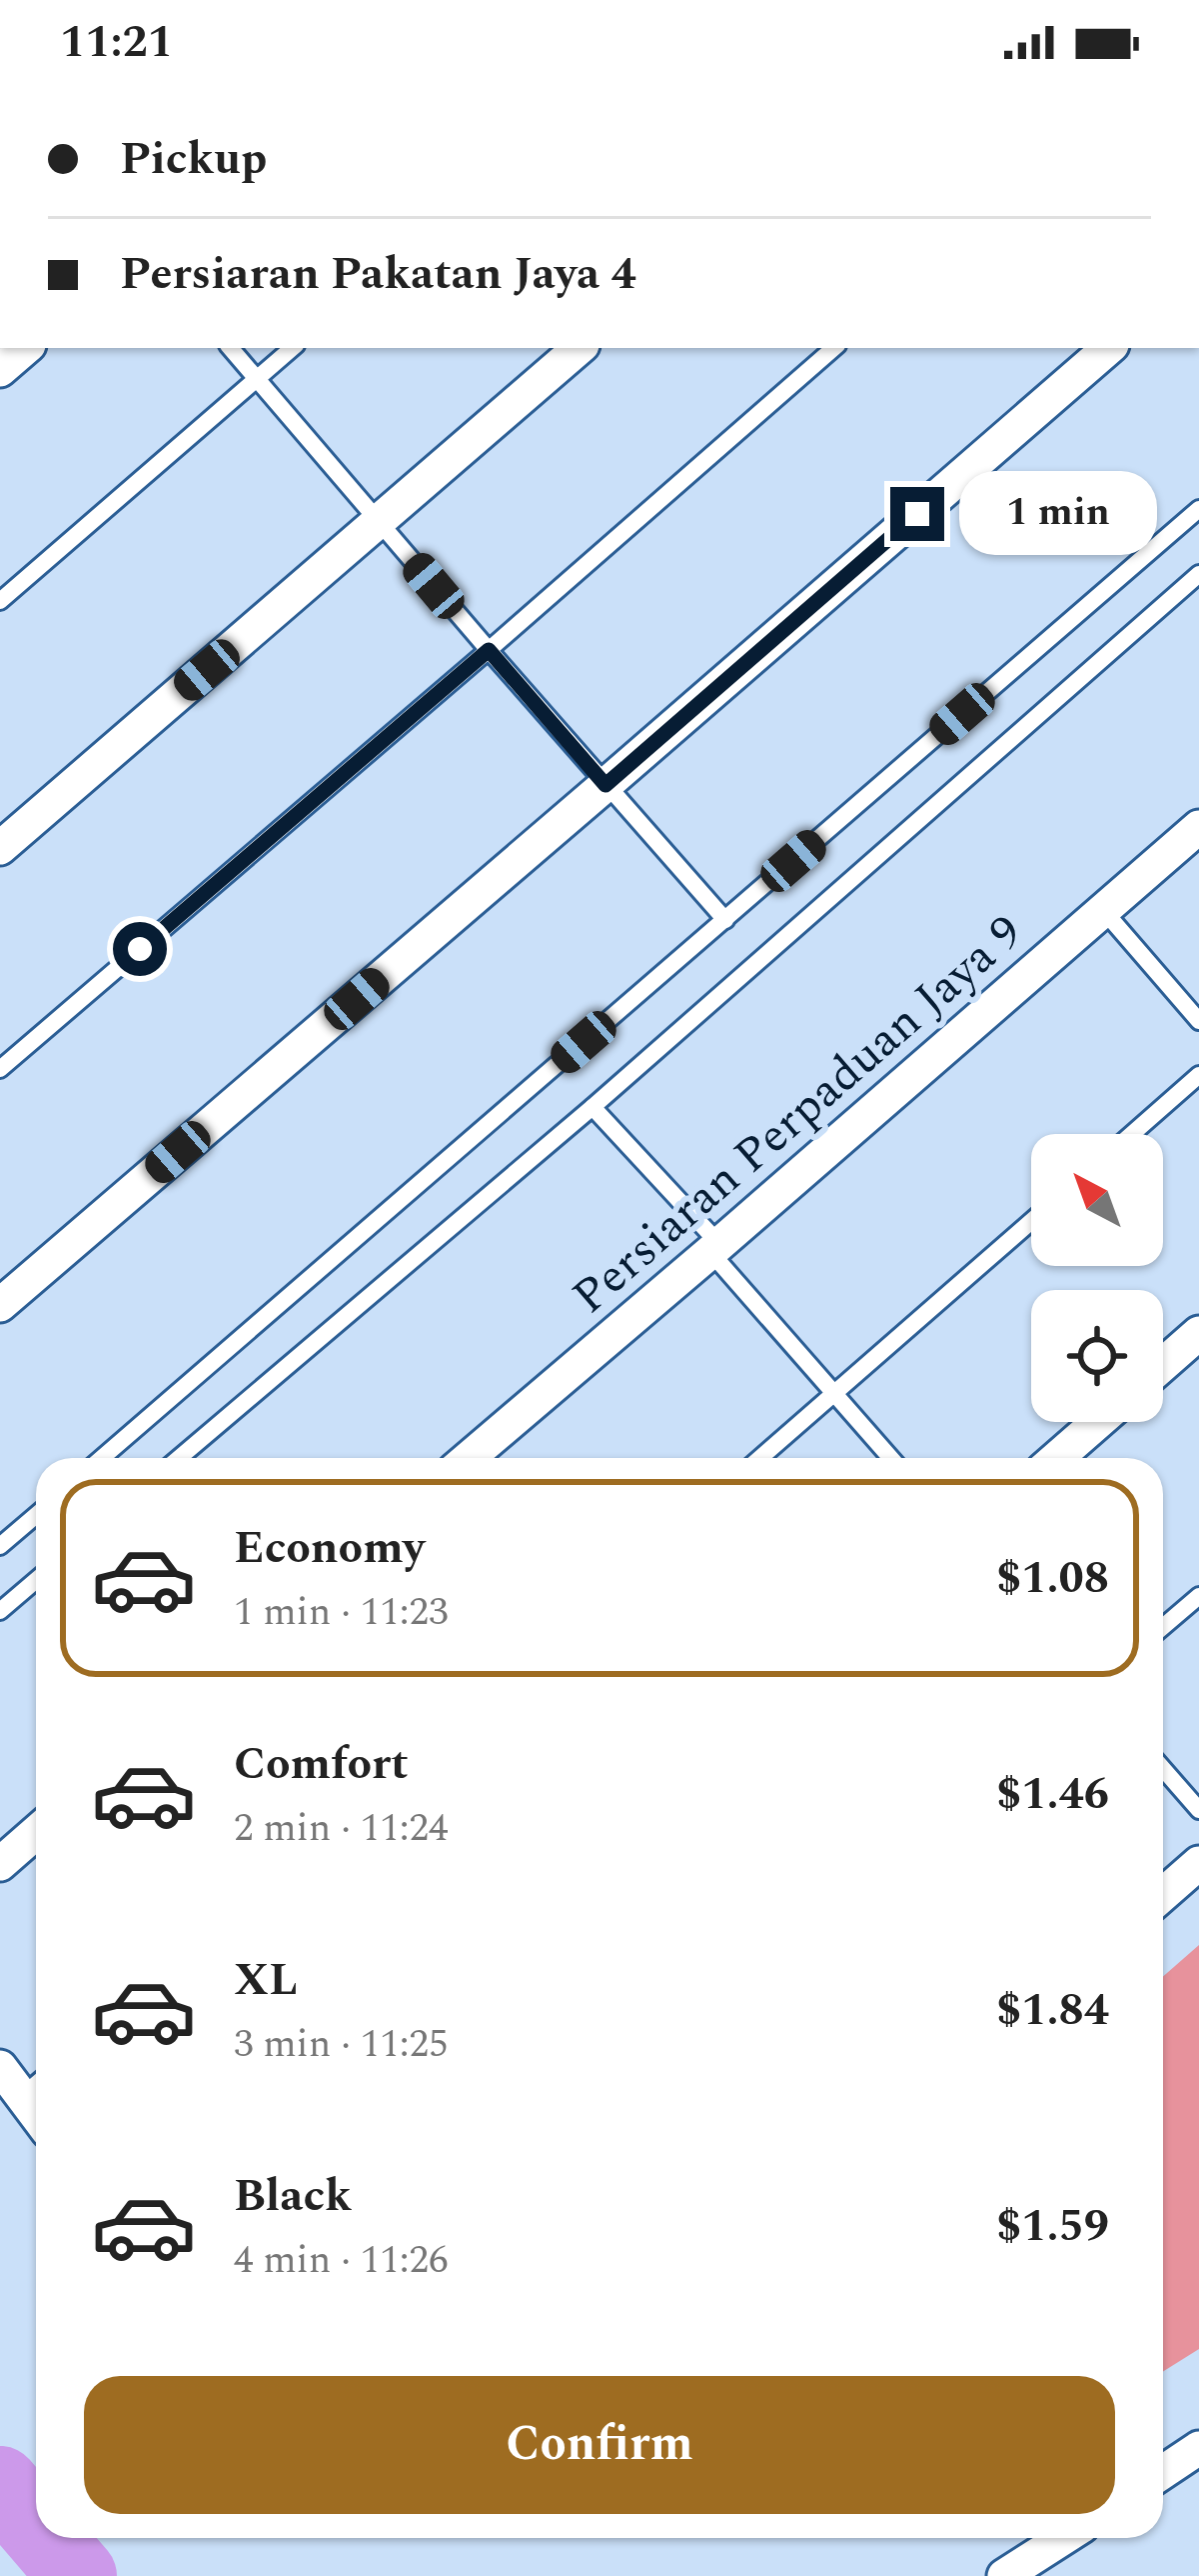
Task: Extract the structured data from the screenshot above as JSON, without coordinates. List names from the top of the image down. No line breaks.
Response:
{"streets":{"street":["Persiaran Perpaduan Jaya 9"]},"north":"top left","page":{"status":"11:21","banner":["Pickup","Persiaran Pakatan Jaya 4"],"bubble":"1 min","list":[{"name":"Economy","note":"1 min · 11:23","value":"$1.08"},{"name":"Comfort","note":"2 min · 11:24","value":"$1.46"},{"name":"XL","note":"3 min · 11:25","value":"$1.84"},{"name":"Black","note":"4 min · 11:26","value":"$1.59"}],"buttons":"Confirm"}}
